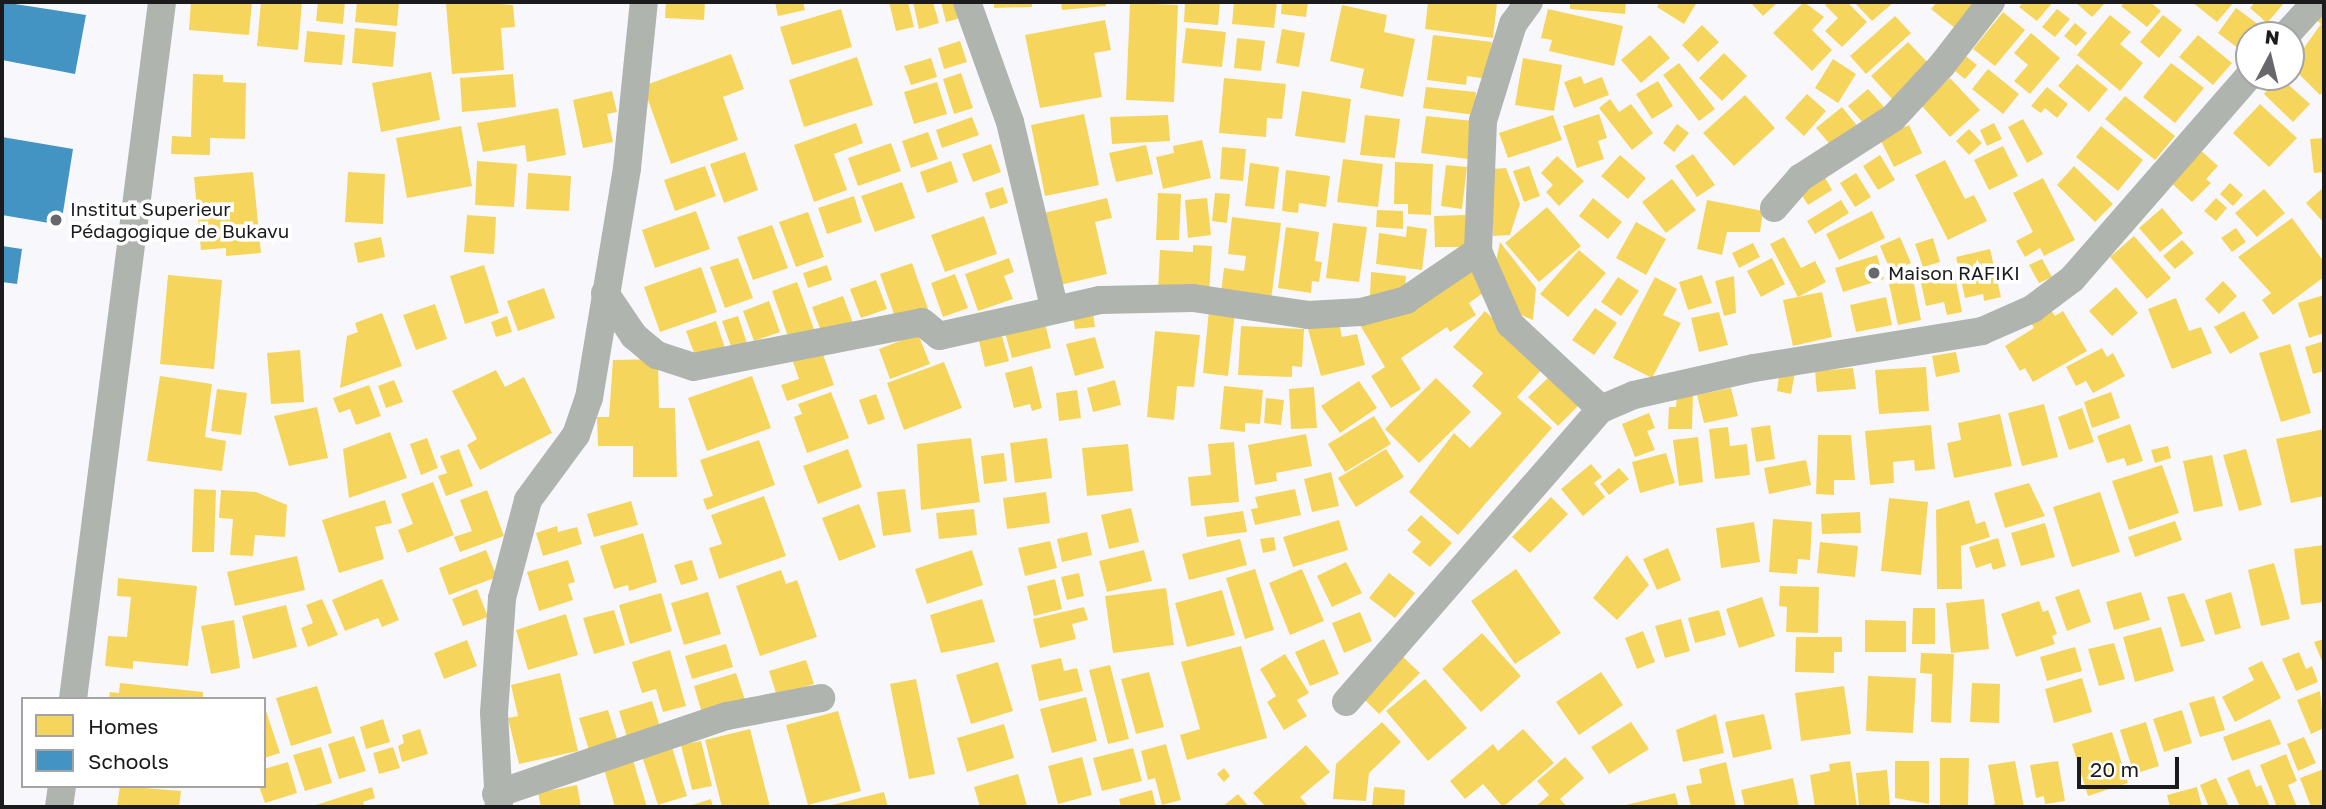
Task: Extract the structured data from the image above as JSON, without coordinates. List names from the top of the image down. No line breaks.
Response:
{"places":["Institut Superieur Pédagogique de Bukavu","Maison RAFIKI"],"legend":["Homes","Schools"],"scale_bar":"20 m","north":"top"}
